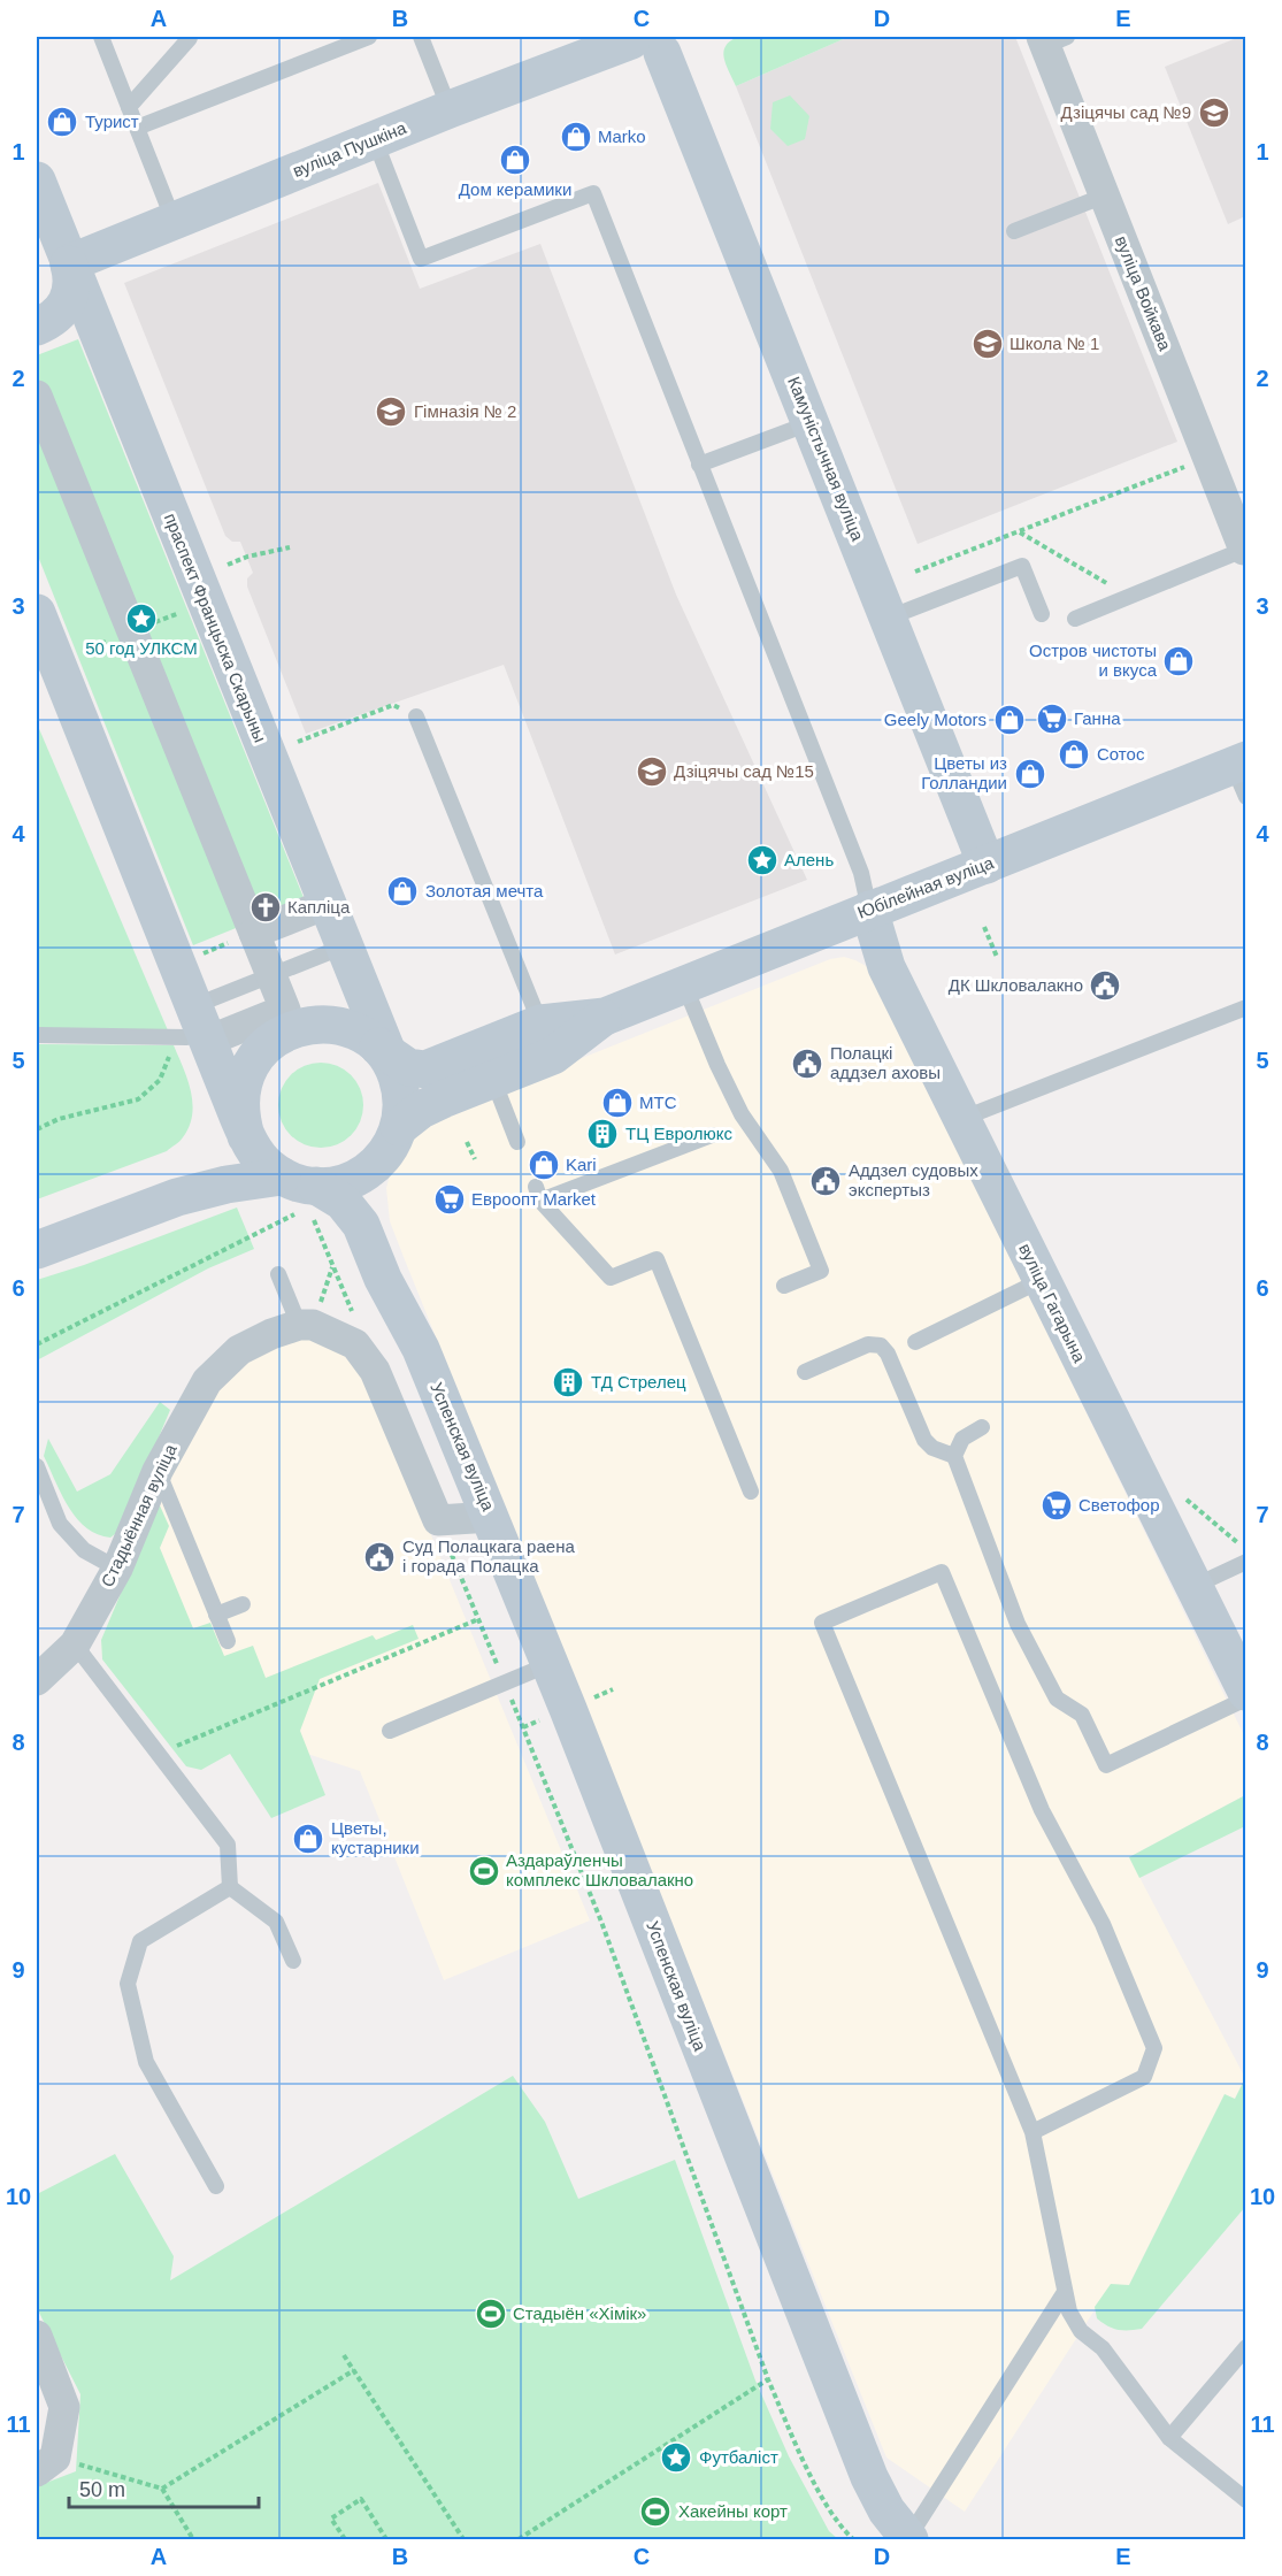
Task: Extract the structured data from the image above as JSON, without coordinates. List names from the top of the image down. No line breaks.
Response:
{"streets":{"main road":["вуліца Пушкіна","Камуністычная вуліца","праспект Францыска Скарыны","Юбілейная вуліца","вуліца Гагарына","Успенская вуліца"],"street":["вуліца Войкава","Стадыённая вуліца"]},"crossings":[["вуліца Пушкіна","Камуністычная вуліца"],["вуліца Пушкіна","праспект Францыска Скарыны"],["Камуністычная вуліца","Юбілейная вуліца"],["праспект Францыска Скарыны","Юбілейная вуліца"],["праспект Францыска Скарыны","Успенская вуліца"],["Юбілейная вуліца","вуліца Гагарына"],["Юбілейная вуліца","Успенская вуліца"]],"places":{"school or university":["Дзіцячы сад №9","Школа № 1","Гімназія № 2","Дзіцячы сад №15"],"shop":["Турист","Marko","Дом керамики","Остров чистоты и вкуса","Geely Motors","Сотос","Цветы из Голландии","Золотая мечта","МТС","Kari","Цветы, кустарники"],"place":["50 год УЛКСМ","Алень","Футбаліст"],"supermarket":["Ганна","Евроопт Market","Светофор"],"church":["Капліца"],"public building":["ДК Шкловалакно","Полацкі аддзел аховы","Аддзел судовых экспертыз","Суд Полацкага раена і горада Полацка"],"building":["ТЦ Евролюкс","ТД Стрелец"],"sports":["Аздараўленчы комплекс Шкловалакно","Стадыён «Хімік»","Хакейны корт"]},"scale_bar":"50 m","grid":{"columns":["A","B","C","D","E"],"rows":["1","2","3","4","5","6","7","8","9","10","11"]}}
